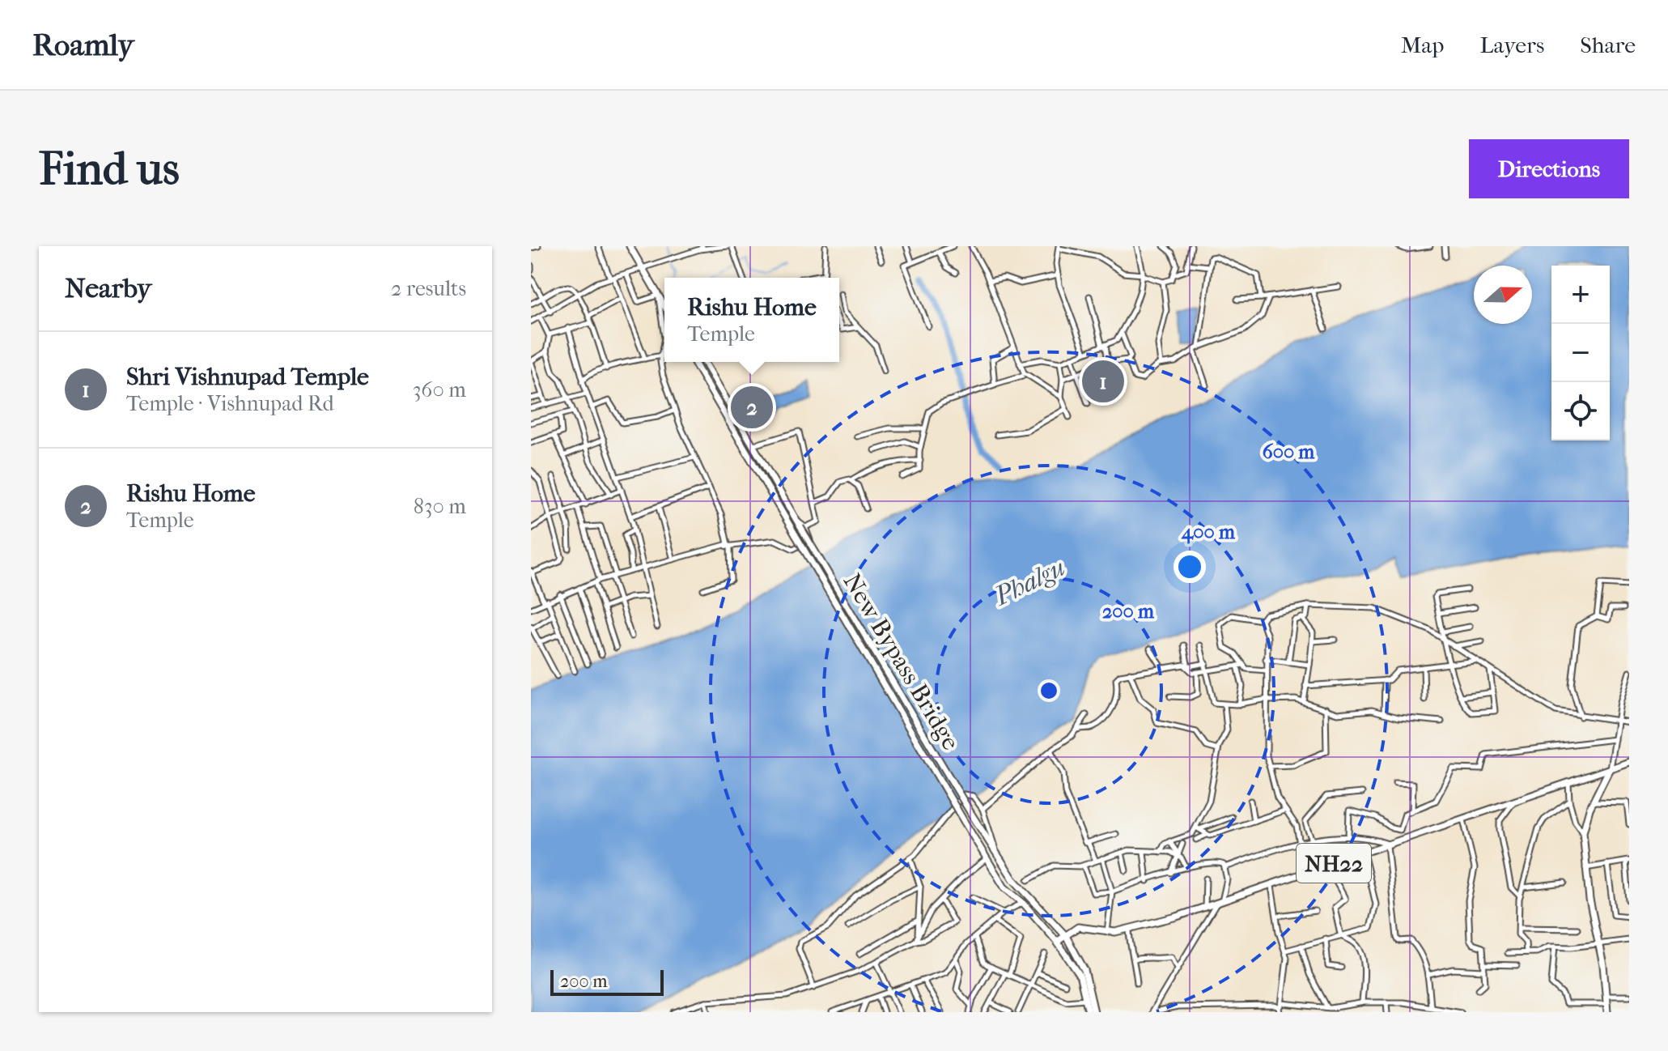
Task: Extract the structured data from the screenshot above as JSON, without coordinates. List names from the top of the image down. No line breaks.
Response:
{"streets":{"main road":["New Bypass Bridge","NH22"]},"crossings":[["New Bypass Bridge","NH22"]],"water":["Phalgu"],"scale_bar":"200 m","north":"right","page":{"header":"Roamly","nav":["Map","Layers","Share"],"buttons":"Directions","title":"Find us","heading":["Nearby","2 results"],"map_buttons":["+","−"],"popup":["Rishu Home","Temple"],"list":[{"mark":"1","name":"Shri Vishnupad Temple","note":"Temple · Vishnupad Rd","value":"360 m"},{"mark":"2","name":"Rishu Home","note":"Temple","value":"830 m"}],"pins":["1","2"],"scale":"200 m"},"rings":["600 m","400 m","200 m"]}
